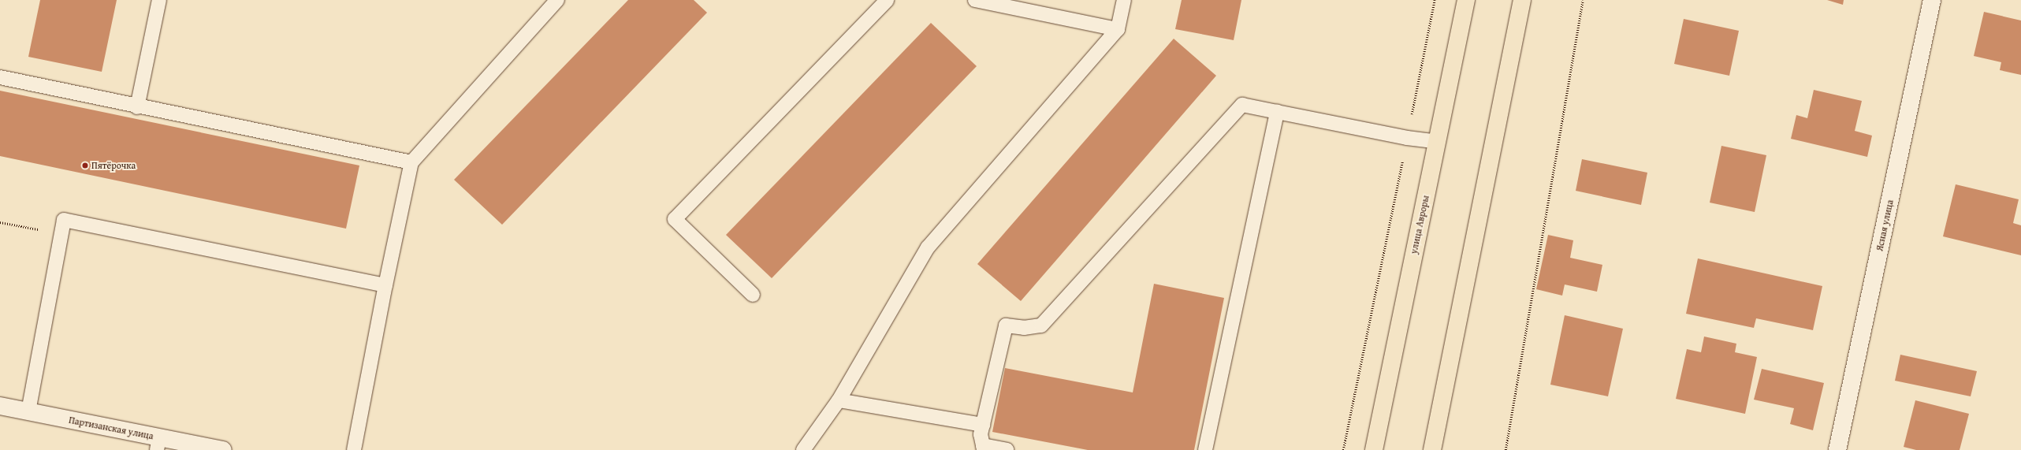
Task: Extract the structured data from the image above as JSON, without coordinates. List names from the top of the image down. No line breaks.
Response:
{"streets":{"main road":["улица Авроры"],"street":["Ясная улица","Партизанская улица"]},"places":["Пятёрочка"]}
